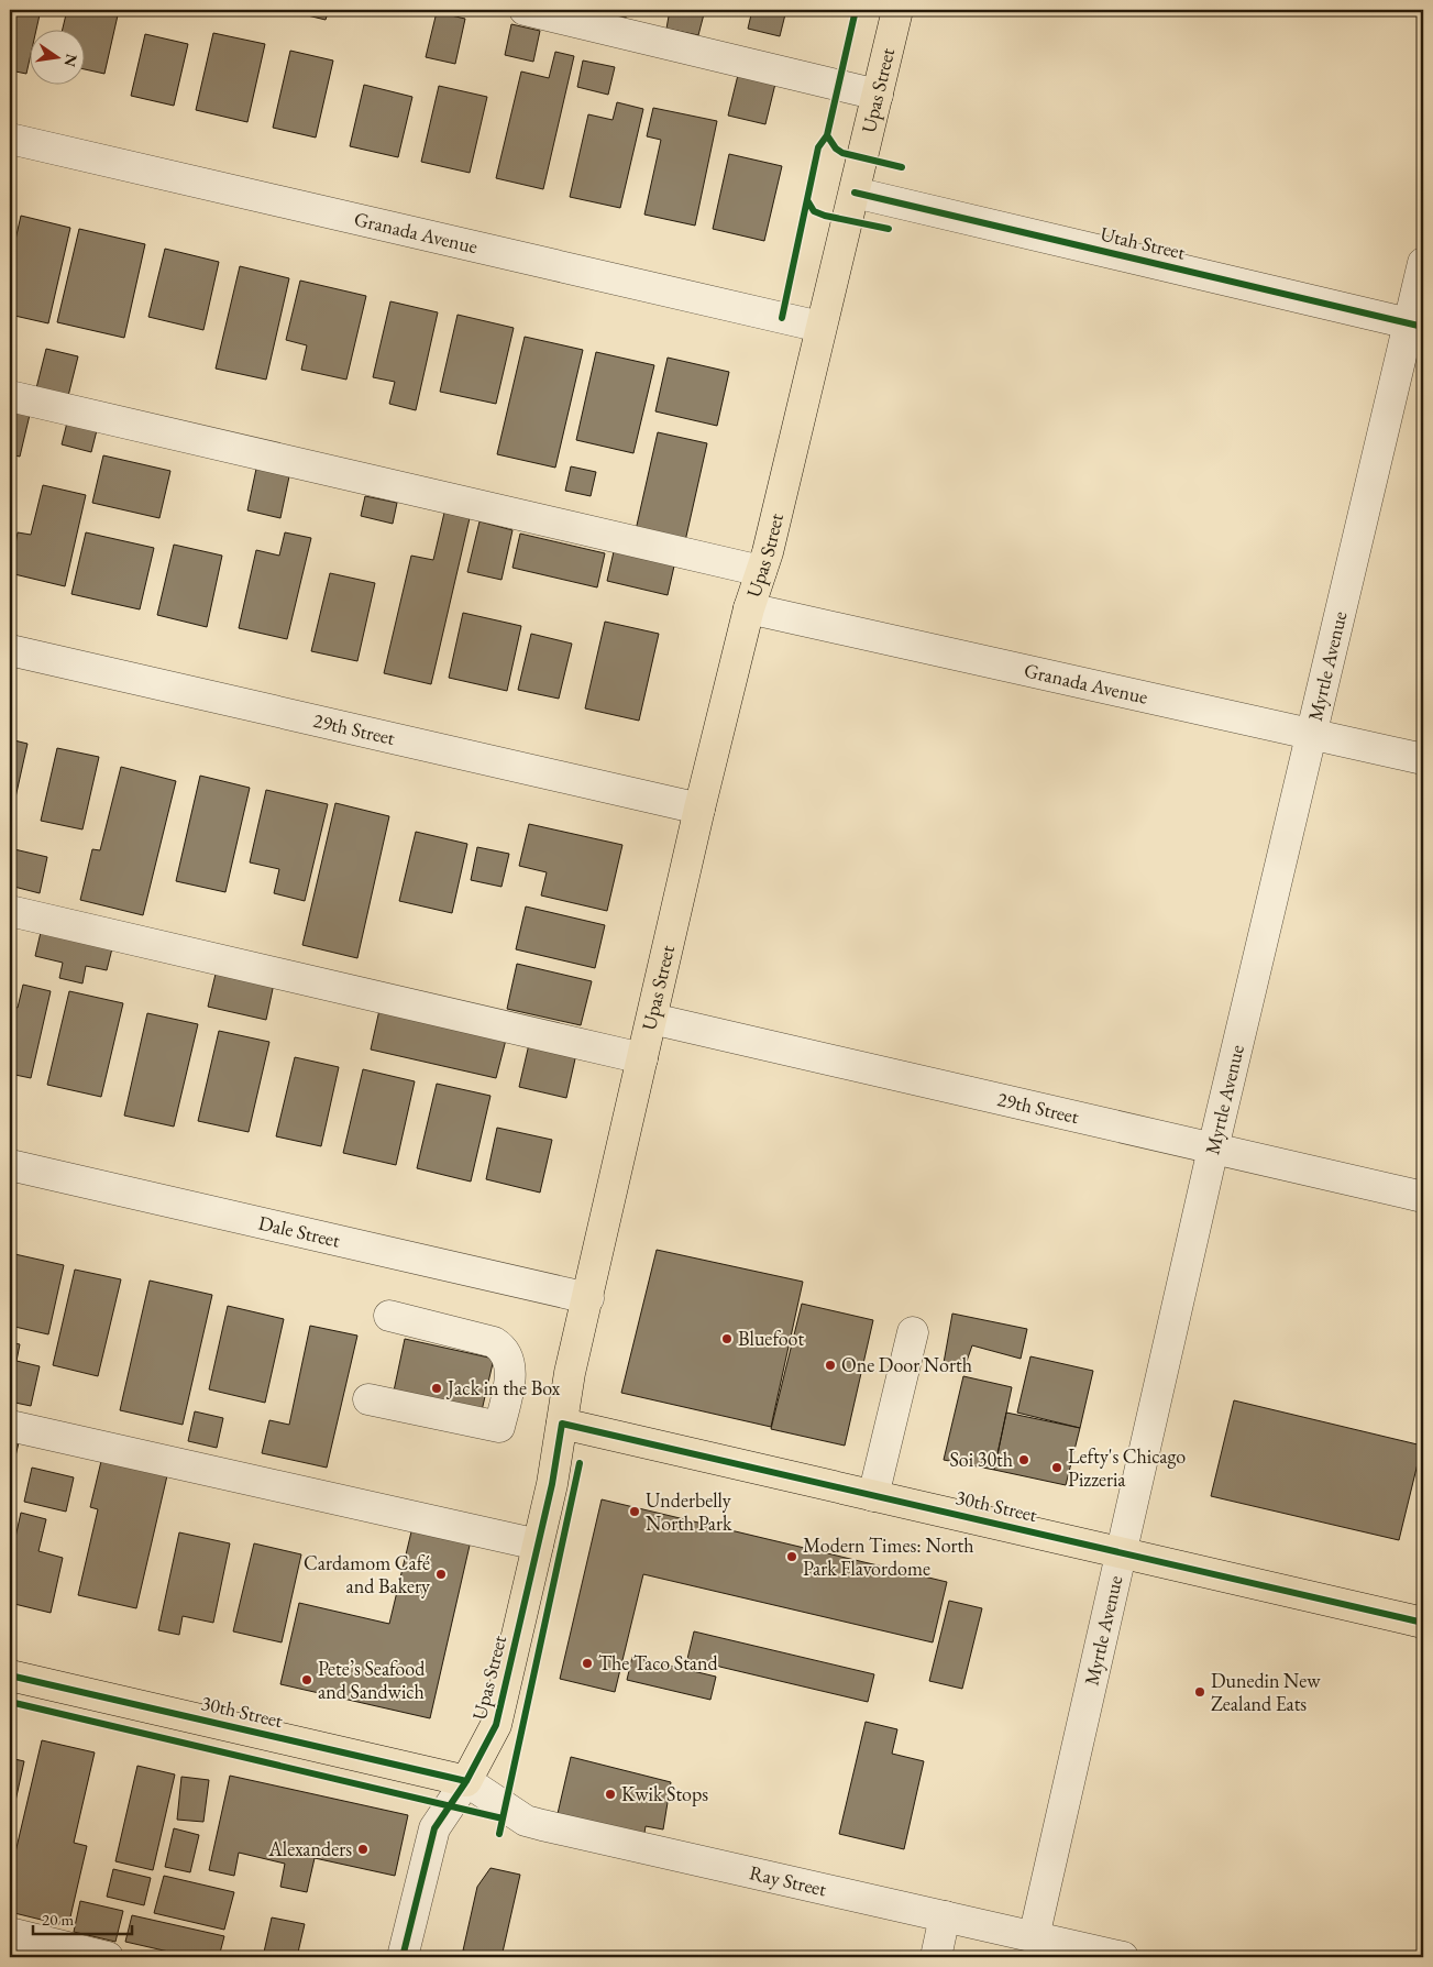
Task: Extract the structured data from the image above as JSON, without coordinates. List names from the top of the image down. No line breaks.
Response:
{"streets":{"main road":["Upas Street","30th Street"],"street":["Granada Avenue","Utah Street","Myrtle Avenue","29th Street","Dale Street","Ray Street"]},"crossings":[["Upas Street","Granada Avenue"],["Upas Street","Utah Street"],["Upas Street","29th Street"],["Upas Street","Dale Street"],["Upas Street","30th Street"],["Upas Street","Ray Street"],["Granada Avenue","Myrtle Avenue"],["Utah Street","Myrtle Avenue"],["Myrtle Avenue","29th Street"],["Myrtle Avenue","30th Street"],["Myrtle Avenue","Ray Street"],["30th Street","Ray Street"]],"places":["Bluefoot","One Door North","Jack in the Box","Soi 30th","Lefty's Chicago Pizzeria","Underbelly North Park","Modern Times: North Park Flavordome","Cardamom Café and Bakery","The Taco Stand","Pete’s Seafood and Sandwich","Dunedin New Zealand Eats","Kwik Stops","Alexanders"],"scale_bar":"20 m","north":"right"}
